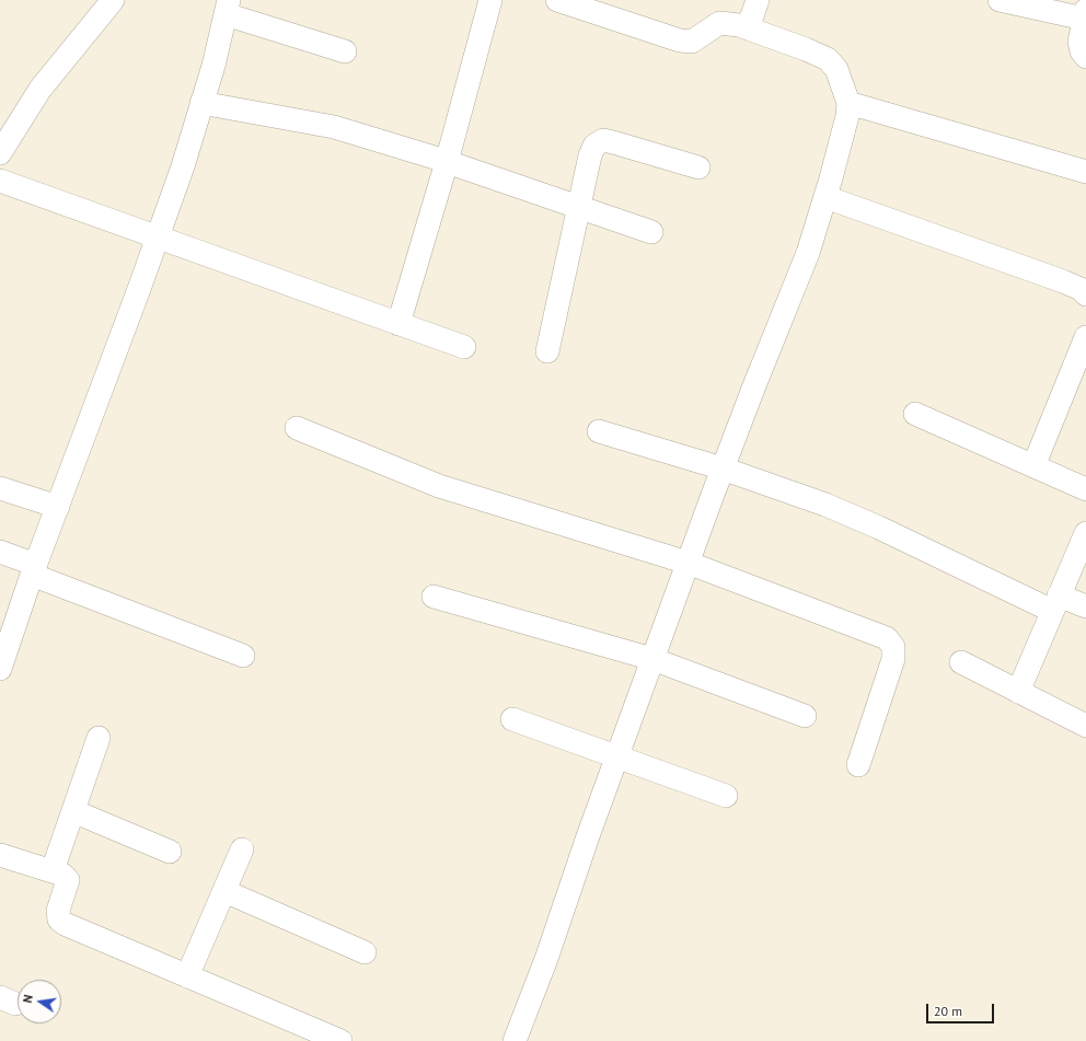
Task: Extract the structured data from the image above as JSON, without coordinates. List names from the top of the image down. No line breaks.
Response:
{"scale_bar":"20 m","north":"left"}
